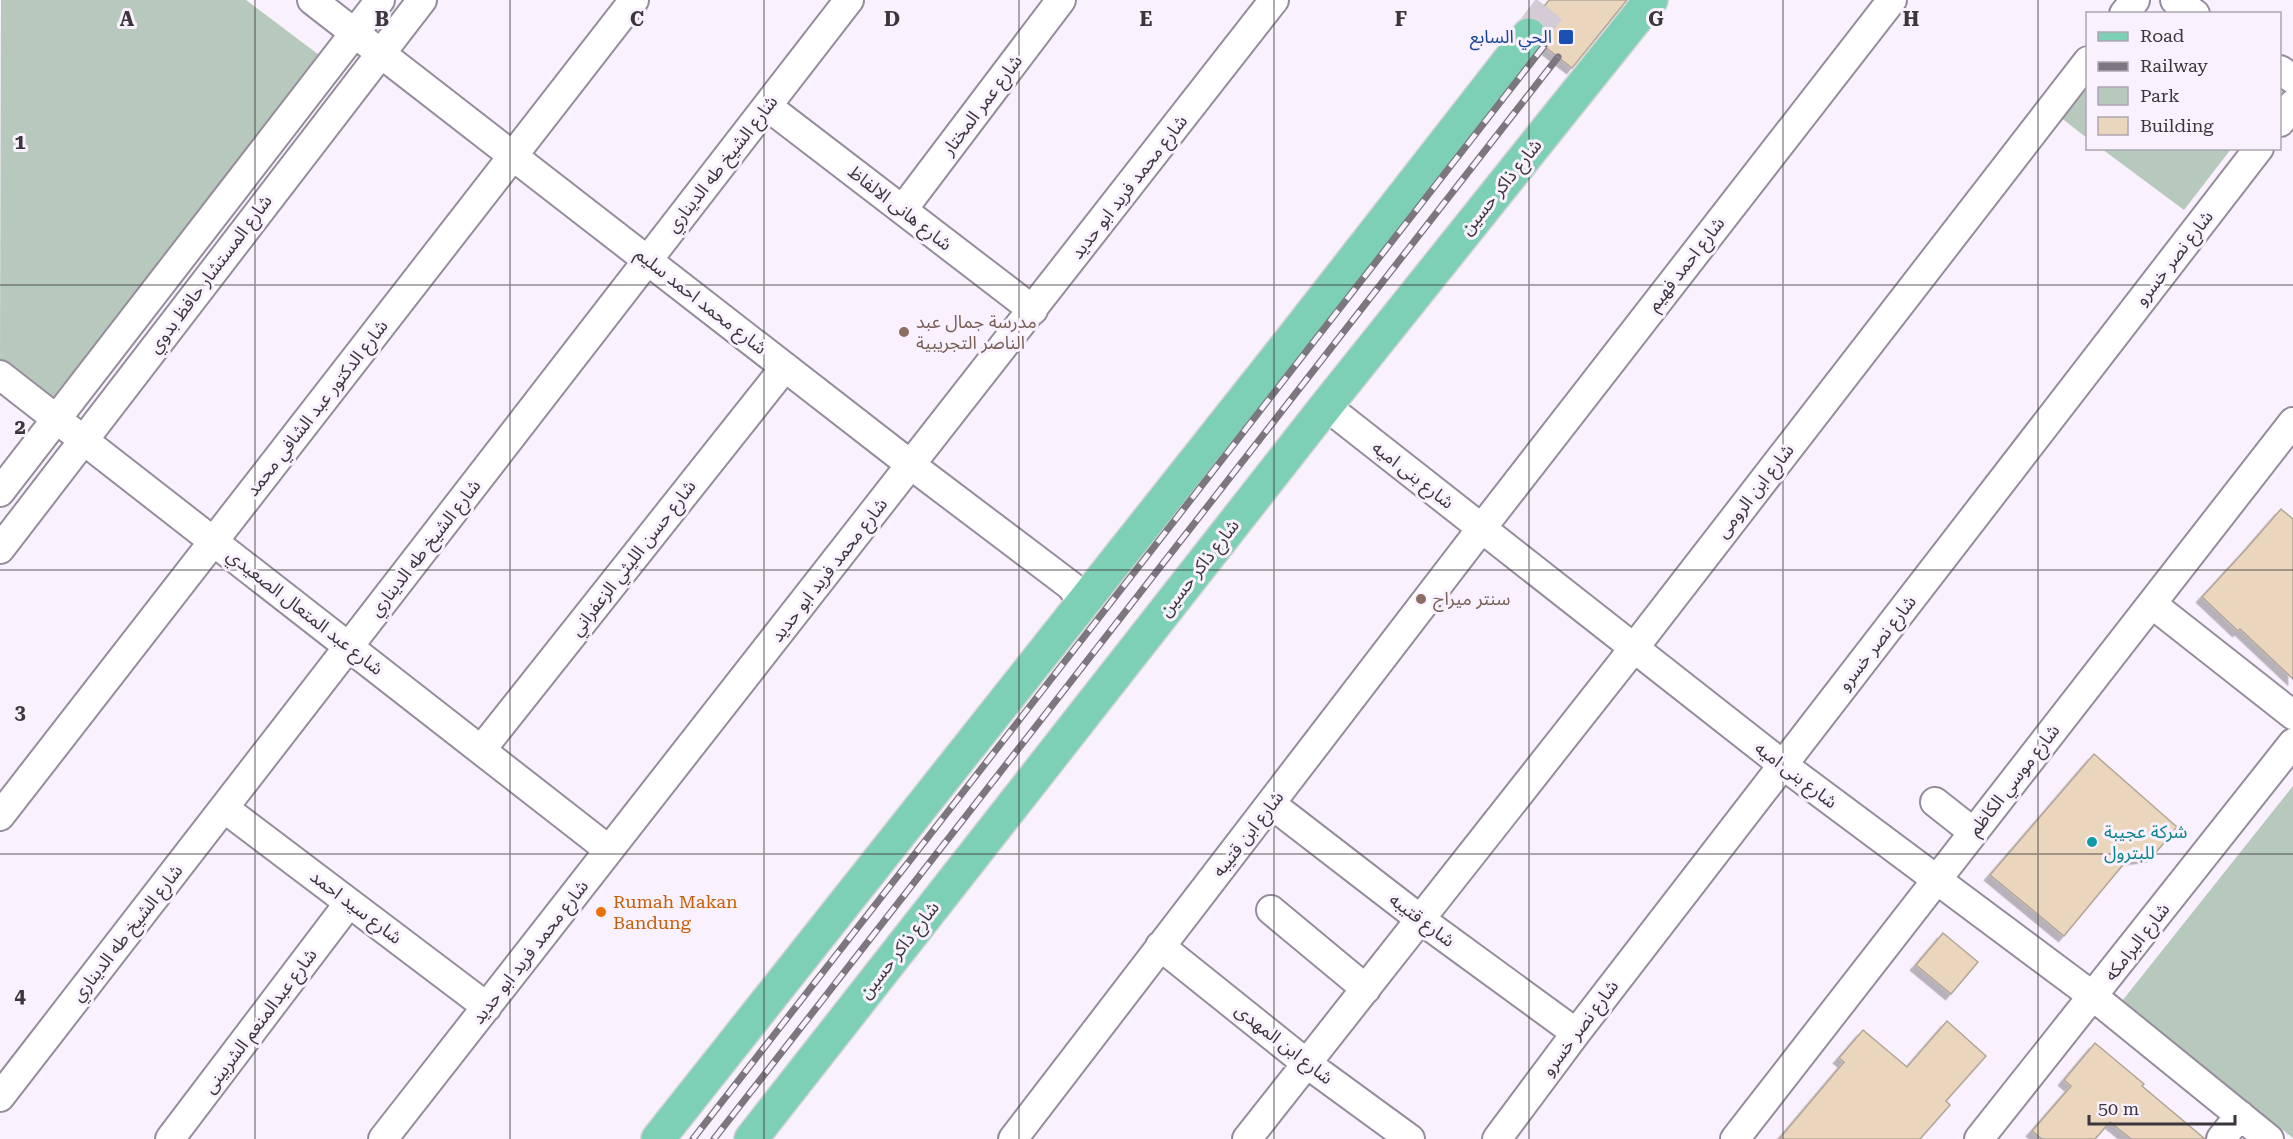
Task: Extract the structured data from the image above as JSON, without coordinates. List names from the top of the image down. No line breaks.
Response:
{"streets":{"main road":["شارع ذاكر حسين"],"street":["شارع عمر المختار","شارع الشيخ طه الديناري","شارع محمد فريد ابو حديد","شارع هانى الالفاظ","شارع نصر خسرو","شارع احمد فهيم","شارع المستشار حافظ بدوي","شارع محمد احمد سليم","شارع الدكتور عبد الشافي محمد","شارع بنى اميه","شارع ابن الرومى","شارع حسن الليثي الزعفراني","شارع عبد المتعال الصعيدي","شارع موسي الكاظم","شارع ابن قتيبه","شارع سيد احمد","شارع قتيبه","شارع البرامكه","شارع عبدالمنعم الشربينى","شارع ابن المهدى"]},"crossings":[["شارع عمر المختار","شارع هانى الالفاظ"],["شارع الشيخ طه الديناري","شارع هانى الالفاظ"],["شارع الشيخ طه الديناري","شارع محمد احمد سليم"],["شارع الشيخ طه الديناري","شارع عبد المتعال الصعيدي"],["شارع الشيخ طه الديناري","شارع سيد احمد"],["شارع محمد فريد ابو حديد","شارع هانى الالفاظ"],["شارع محمد فريد ابو حديد","شارع محمد احمد سليم"],["شارع محمد فريد ابو حديد","شارع عبد المتعال الصعيدي"],["شارع محمد فريد ابو حديد","شارع سيد احمد"],["شارع ذاكر حسين","شارع بنى اميه"],["شارع نصر خسرو","شارع بنى اميه"],["شارع نصر خسرو","شارع قتيبه"],["شارع احمد فهيم","شارع بنى اميه"],["شارع احمد فهيم","شارع ابن قتيبه"],["شارع المستشار حافظ بدوي","شارع محمد احمد سليم"],["شارع المستشار حافظ بدوي","شارع عبد المتعال الصعيدي"],["شارع محمد احمد سليم","شارع الدكتور عبد الشافي محمد"],["شارع محمد احمد سليم","شارع حسن الليثي الزعفراني"],["شارع الدكتور عبد الشافي محمد","شارع عبد المتعال الصعيدي"],["شارع بنى اميه","شارع ابن الرومى"],["شارع بنى اميه","شارع موسي الكاظم"],["شارع بنى اميه","شارع ابن قتيبه"],["شارع بنى اميه","شارع البرامكه"],["شارع ابن الرومى","شارع قتيبه"],["شارع ابن الرومى","شارع ابن المهدى"],["شارع حسن الليثي الزعفراني","شارع عبد المتعال الصعيدي"],["شارع ابن قتيبه","شارع قتيبه"],["شارع ابن قتيبه","شارع ابن المهدى"],["شارع سيد احمد","شارع عبدالمنعم الشربينى"]],"places":{"transit":["الحي السابع"],"other":["مدرسة جمال عبد الناصر التجريبية","سنتر ميراج","شركة عجيبة للبترول","Rumah Makan Bandung"]},"legend":["Road","Railway","Park","Building"],"scale_bar":"50 m","grid":{"columns":["A","B","C","D","E","F","G","H"],"rows":["1","2","3","4"]}}
